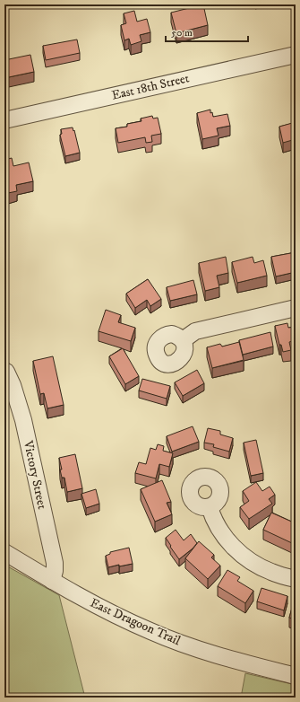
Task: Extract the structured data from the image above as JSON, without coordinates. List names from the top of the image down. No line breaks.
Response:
{"streets":{"street":["East 18th Street","Victory Street","East Dragoon Trail"]},"crossings":[["Victory Street","East Dragoon Trail"]],"scale_bar":"50 m"}
